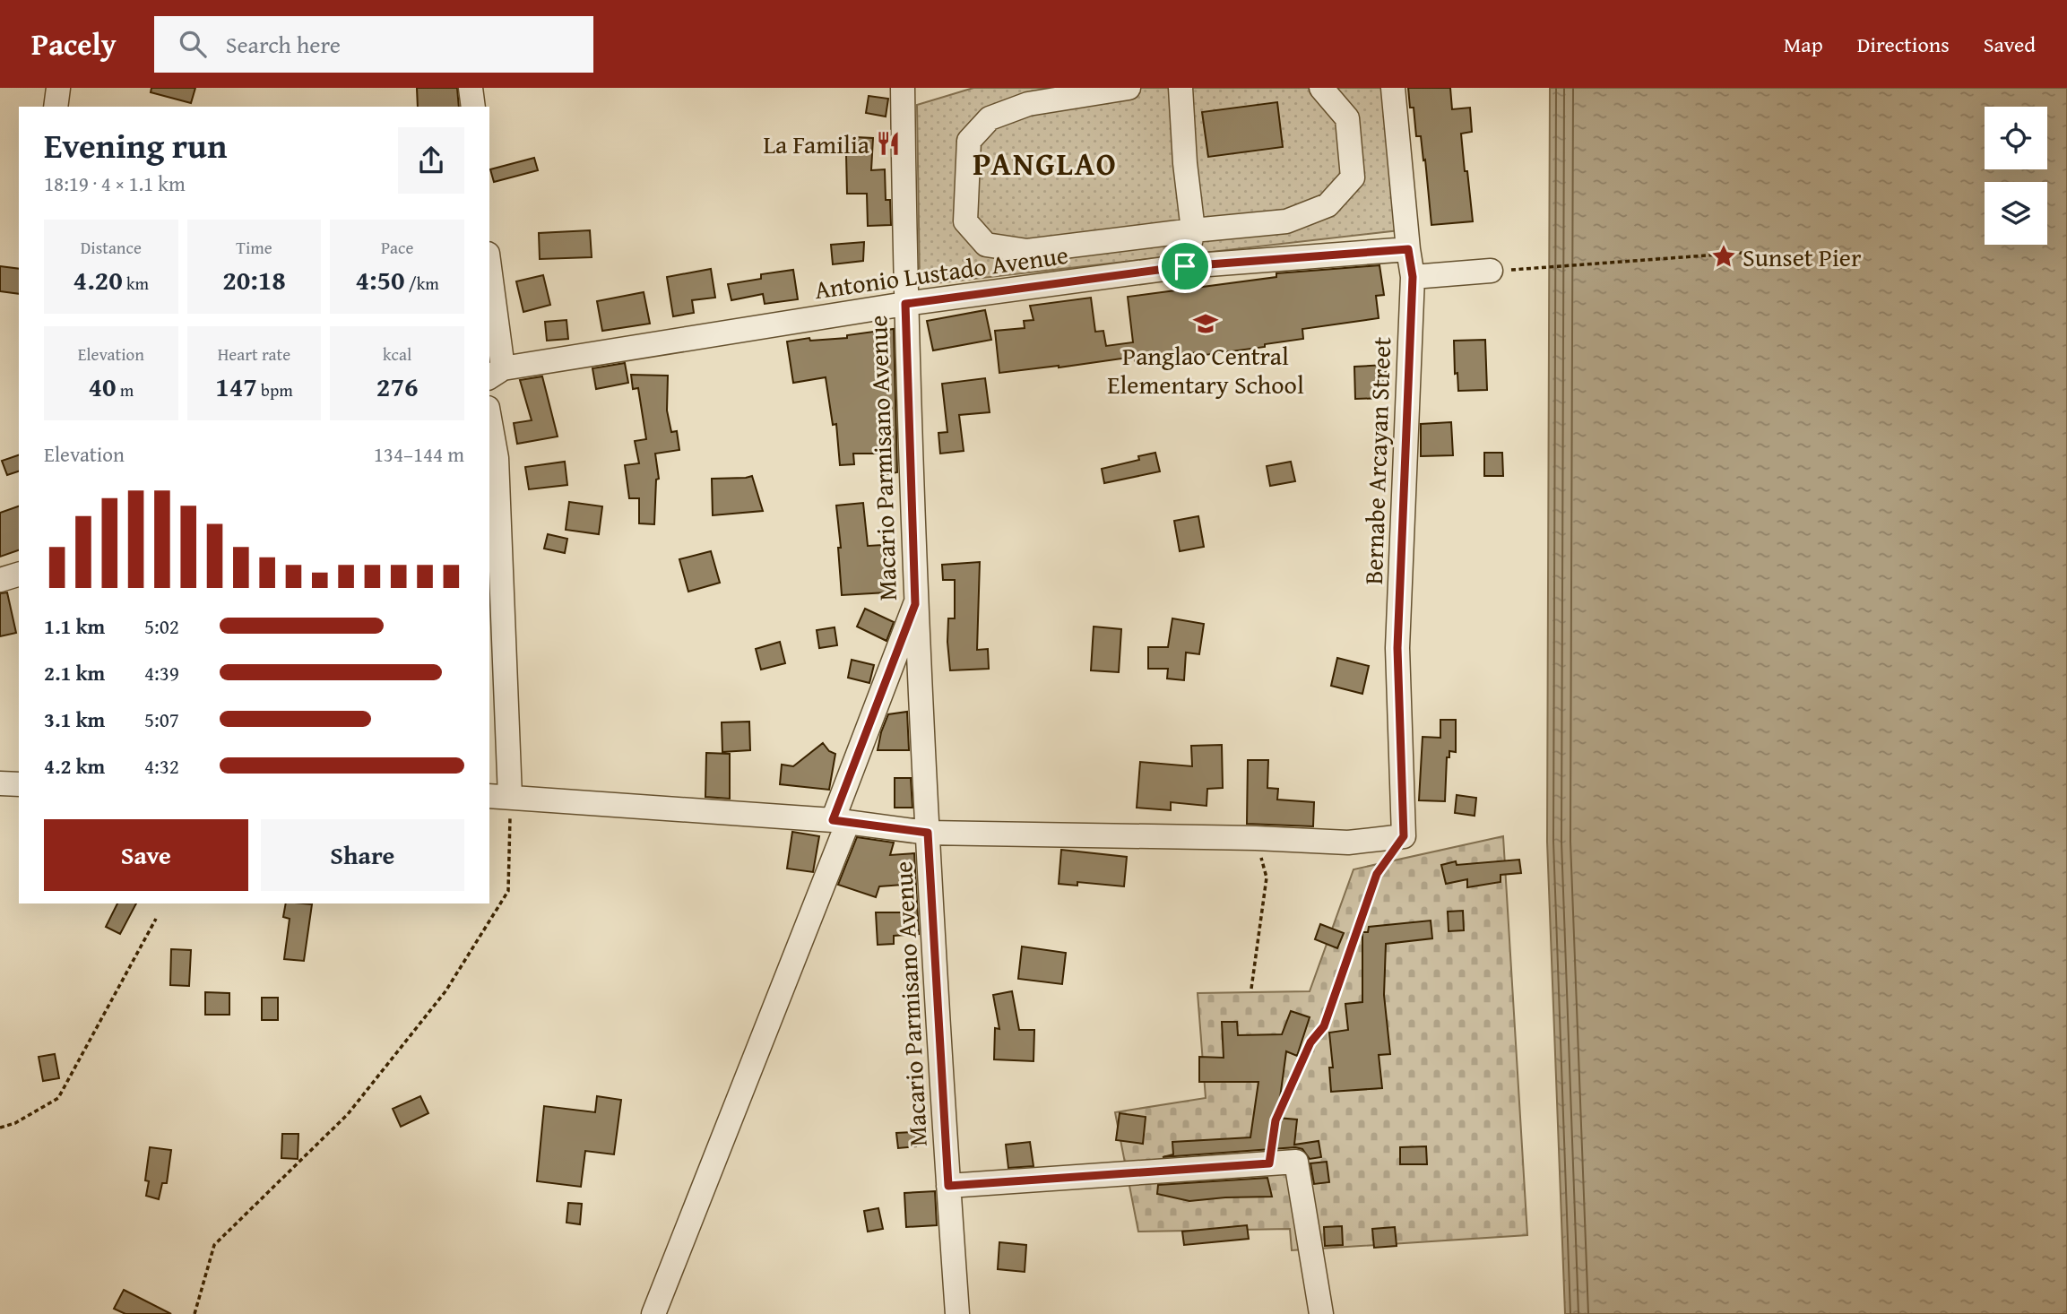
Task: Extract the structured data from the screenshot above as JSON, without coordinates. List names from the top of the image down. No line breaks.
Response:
{"streets":{"street":["Antonio Lustado Avenue","Macario Parmisano Avenue","Bernabe Arcayan Street"]},"crossings":[["Antonio Lustado Avenue","Macario Parmisano Avenue"],["Antonio Lustado Avenue","Bernabe Arcayan Street"]],"districts":["PANGLAO"],"places":{"restaurant":["La Familia"],"place":["Sunset Pier"],"school or university":["Panglao Central Elementary School"]},"page":{"header":"Pacely","search":"Search here","nav":["Map","Directions","Saved"],"heading":["Evening run","18:19 · 4 × 1.1 km"],"stats":[["Distance","4.20 km"],["Time","20:18"],["Pace","4:50 /km"],["Elevation","40 m"],["Heart rate","147 bpm"],["kcal","276"]],"chart":["Elevation","134–144 m"],"list":[{"name":"1.1 km","note":"5:02"},{"name":"2.1 km","note":"4:39"},{"name":"3.1 km","note":"5:07"},{"name":"4.2 km","note":"4:32"}],"buttons":["Save","Share"]}}
